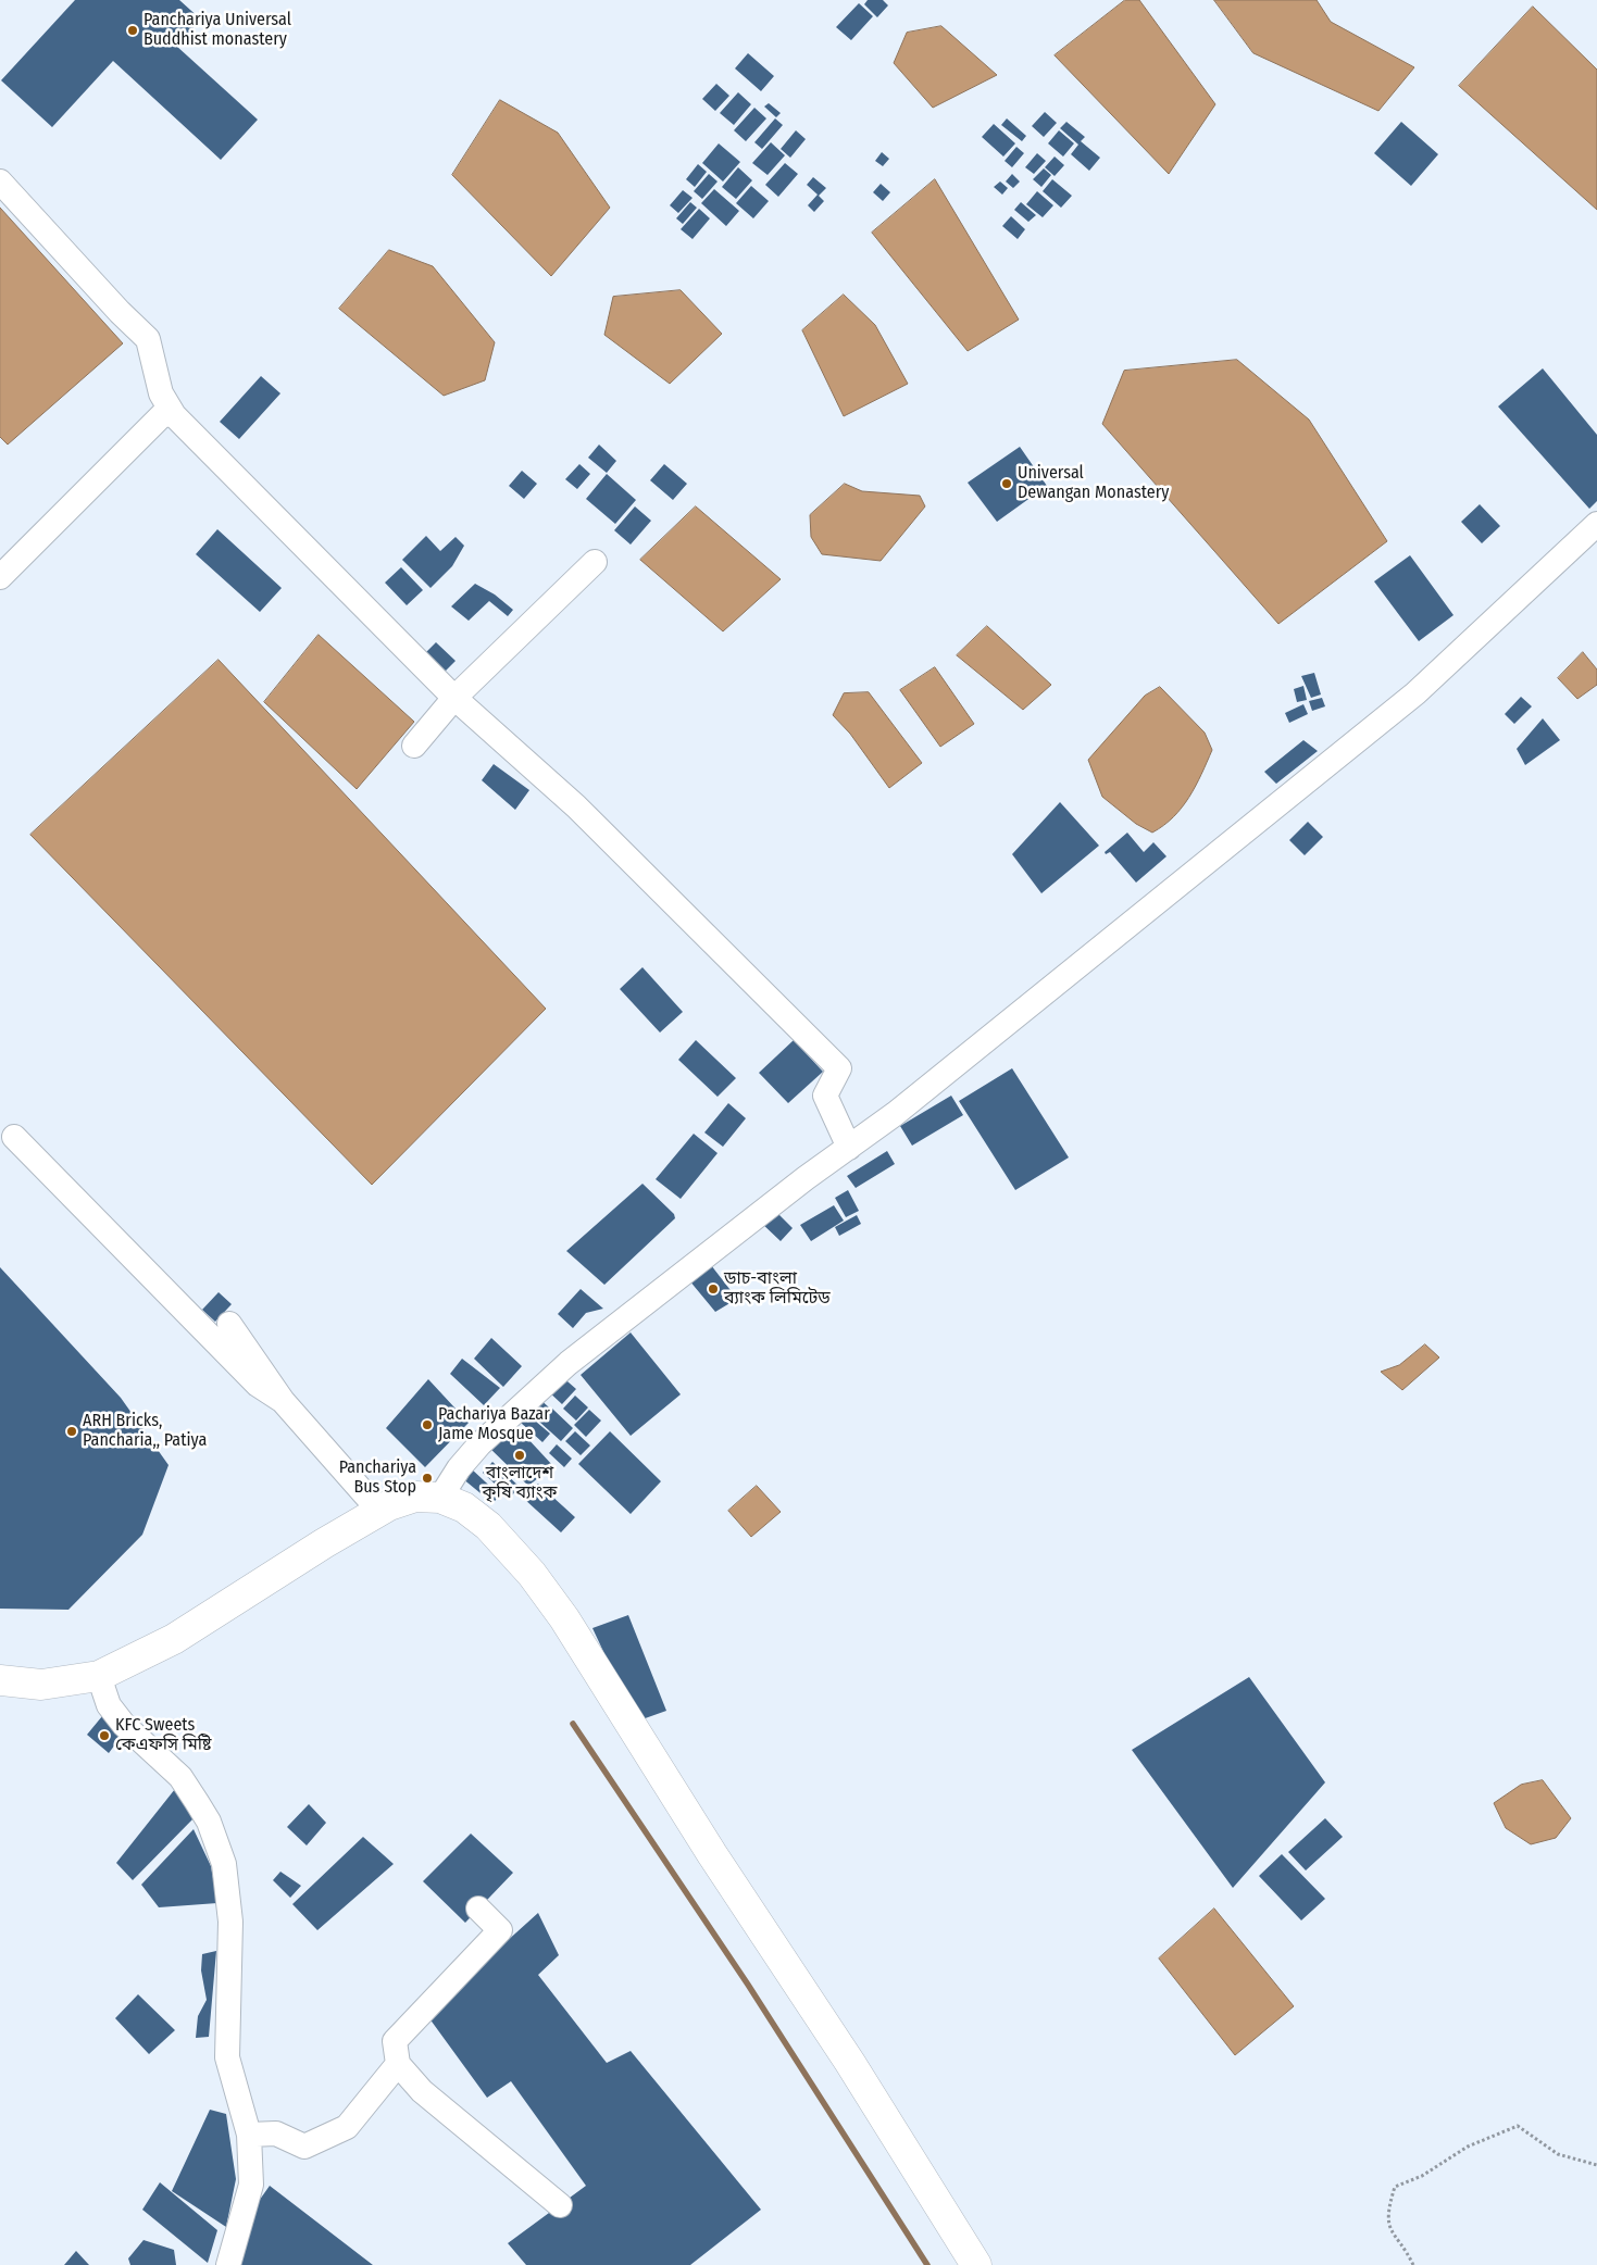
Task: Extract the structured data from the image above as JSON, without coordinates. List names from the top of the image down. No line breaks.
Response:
{"places":["Panchariya Universal Buddhist monastery","Universal Dewangan Monastery","ডাচ-বাংলা ব্যাংক লিমিটেড","Pachariya Bazar Jame Mosque","ARH Bricks, Pancharia,, Patiya","বাংলাদেশ কৃষি ব্যাংক","Panchariya Bus Stop","KFC Sweets কেএফসি মিষ্টি"]}
